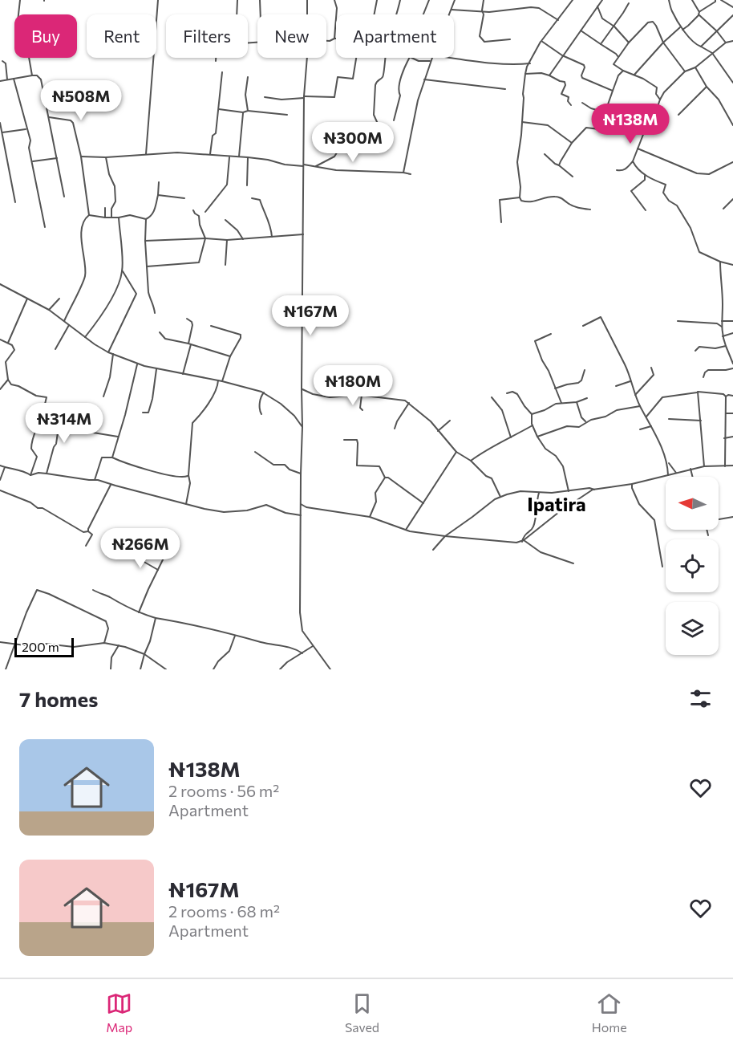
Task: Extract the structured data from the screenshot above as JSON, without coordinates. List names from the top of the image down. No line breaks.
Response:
{"districts":["Ipatira"],"scale_bar":"200 m","north":"left","page":{"chip":["Buy","Rent","Filters","New","Apartment"],"price":["₦508M","₦138M","₦300M","₦167M","₦180M","₦314M","₦266M"],"scale":"200 m","heading":"7 homes","list":[{"name":"₦138M","note":"2 rooms · 56 m² · Apartment"},{"name":"₦167M","note":"2 rooms · 68 m² · Apartment"}],"tabs":["Map","Saved","Home"]}}
